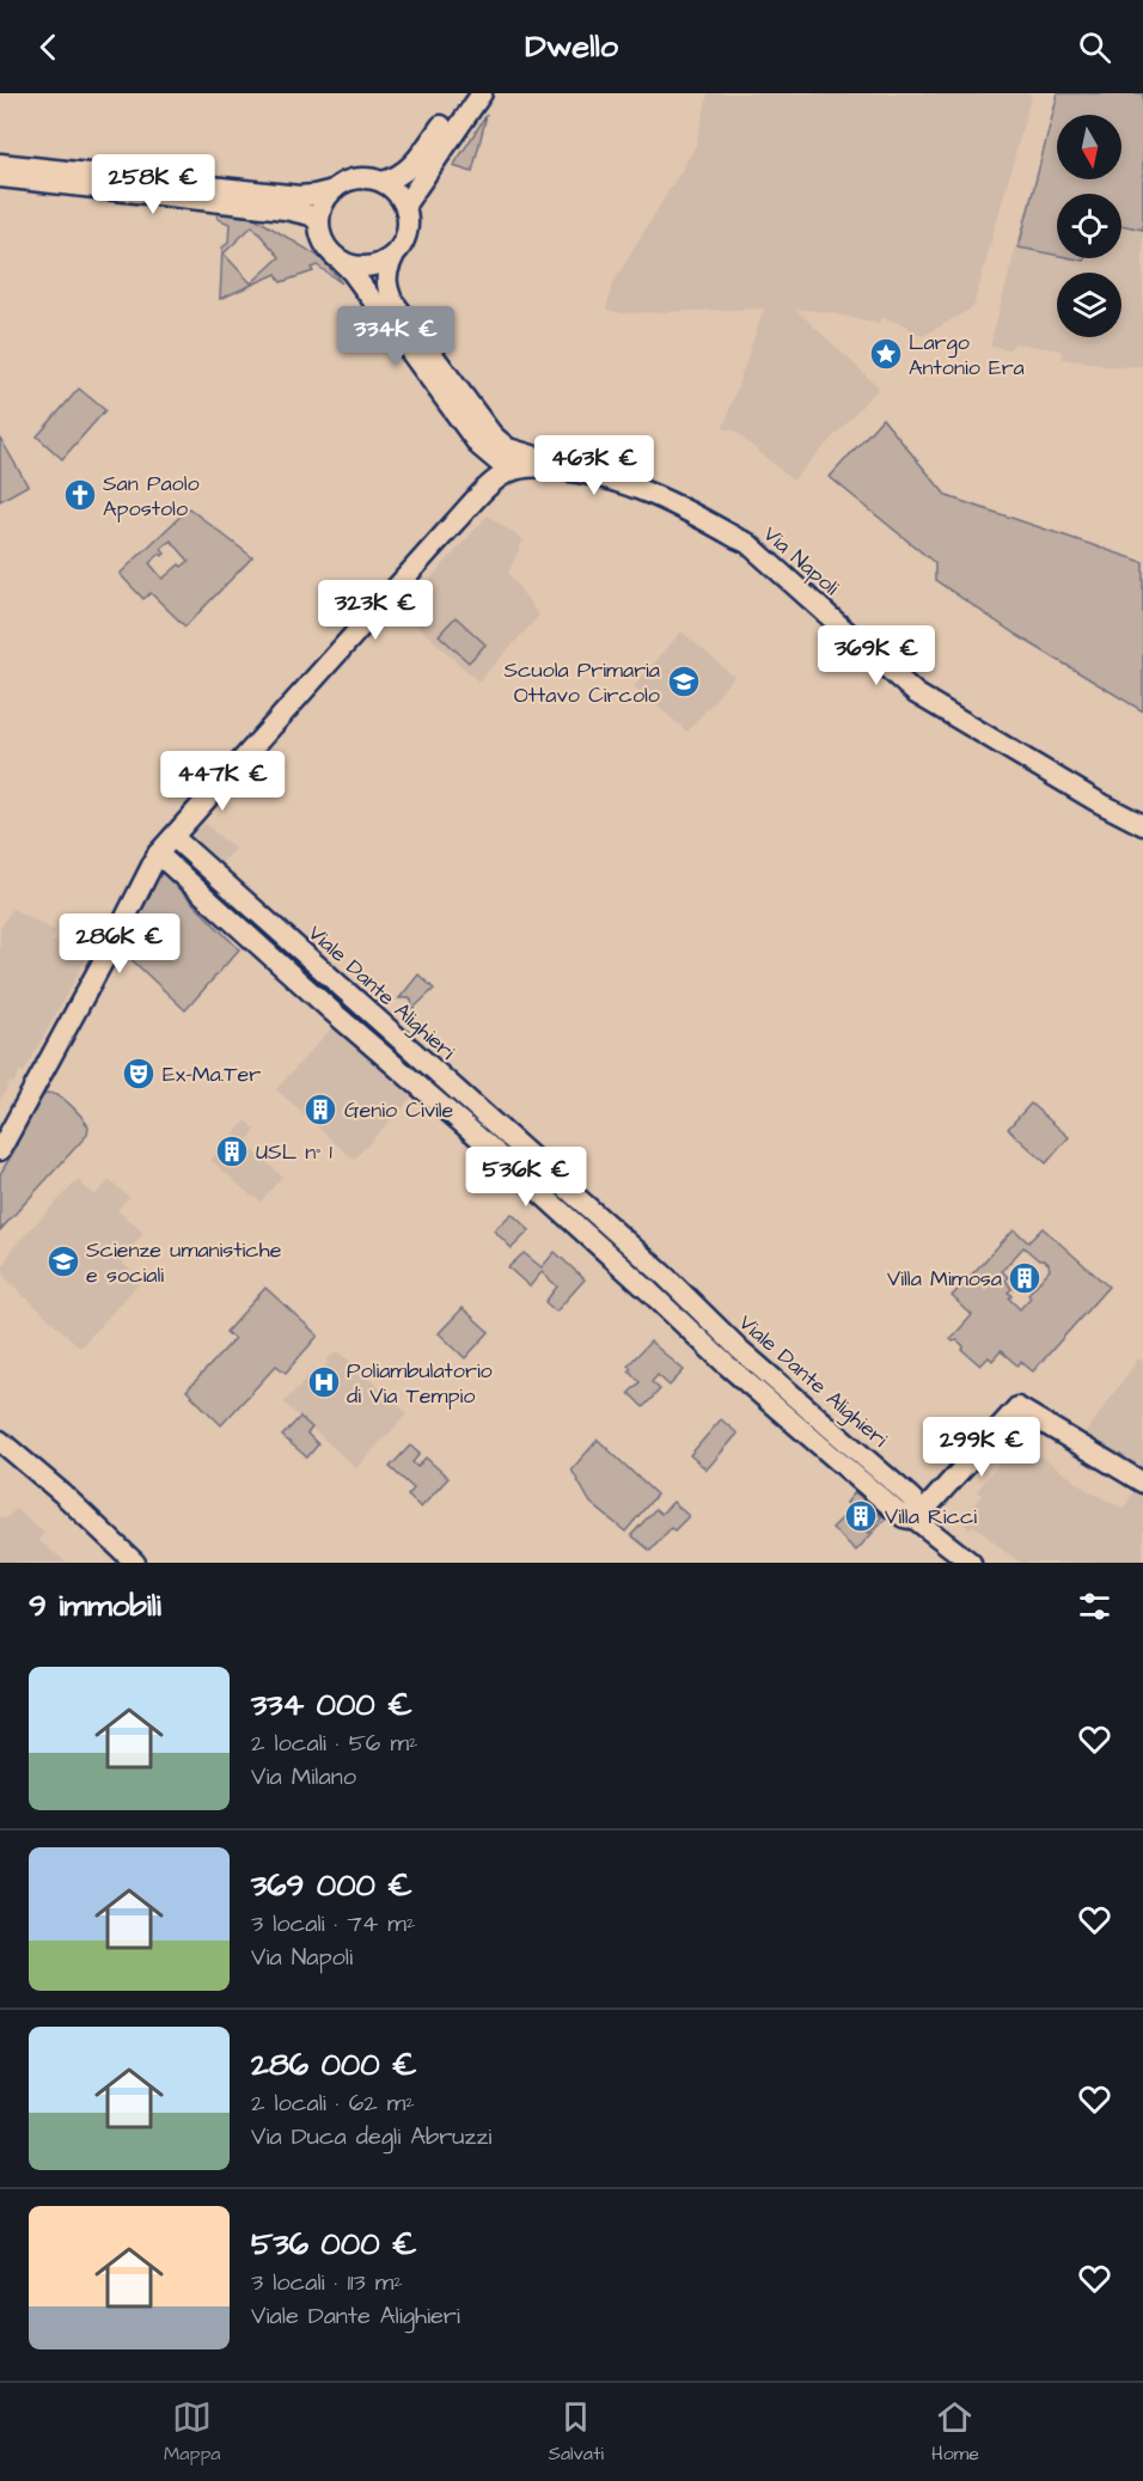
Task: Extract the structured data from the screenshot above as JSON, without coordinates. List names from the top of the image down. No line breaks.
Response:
{"streets":{"main road":["Via Napoli","Viale Dante Alighieri"]},"places":{"place":["Largo Antonio Era"],"church":["San Paolo Apostolo"],"school or university":["Scuola Primaria Ottavo Circolo","Scienze umanistiche e sociali"],"theatre":["Ex-Ma.Ter"],"building":["Genio Civile","USL n° 1","Villa Mimosa","Villa Ricci"],"hospital":["Poliambulatorio di Via Tempio"]},"north":"bottom","page":{"header":"Dwello","price":["258K €","334K €","463K €","323K €","369K €","447K €","286K €","536K €","299K €"],"heading":"9 immobili","list":[{"name":"334 000 €","note":"2 locali · 56 m² · Via Milano"},{"name":"369 000 €","note":"3 locali · 74 m² · Via Napoli"},{"name":"286 000 €","note":"2 locali · 62 m² · Via Duca degli Abruzzi"},{"name":"536 000 €","note":"3 locali · 113 m² · Viale Dante Alighieri"}],"tabs":["Mappa","Salvati","Home"]}}
